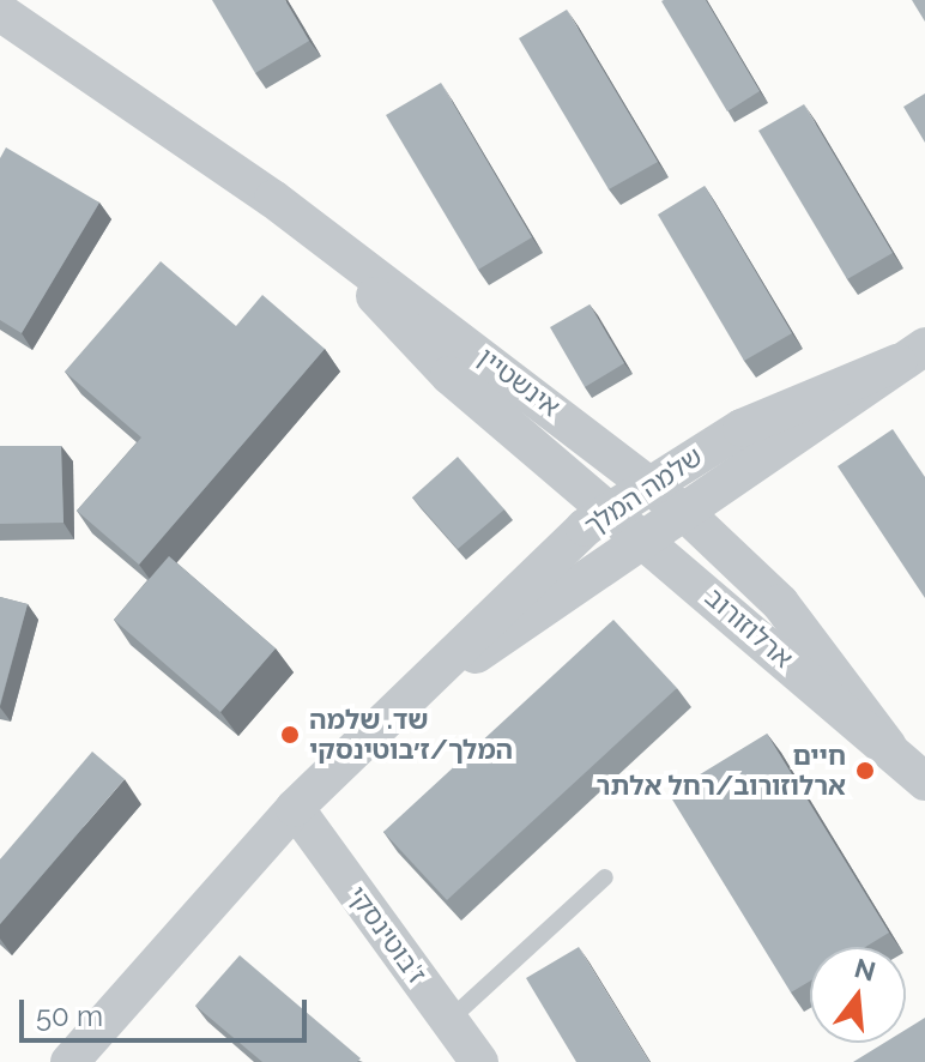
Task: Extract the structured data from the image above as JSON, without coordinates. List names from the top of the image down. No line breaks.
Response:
{"streets":{"street":["אינשטיין","שלמה המלך","ארלוזורוב","ז'בוטינסקי"]},"crossings":[["אינשטיין","שלמה המלך"],["אינשטיין","ארלוזורוב"],["שלמה המלך","ארלוזורוב"],["שלמה המלך","ז'בוטינסקי"]],"places":["שד. שלמה המלך/ז׳בוטינסקי","חיים ארלוזורוב/רחל אלתר"],"scale_bar":"50 m","north":"top"}
